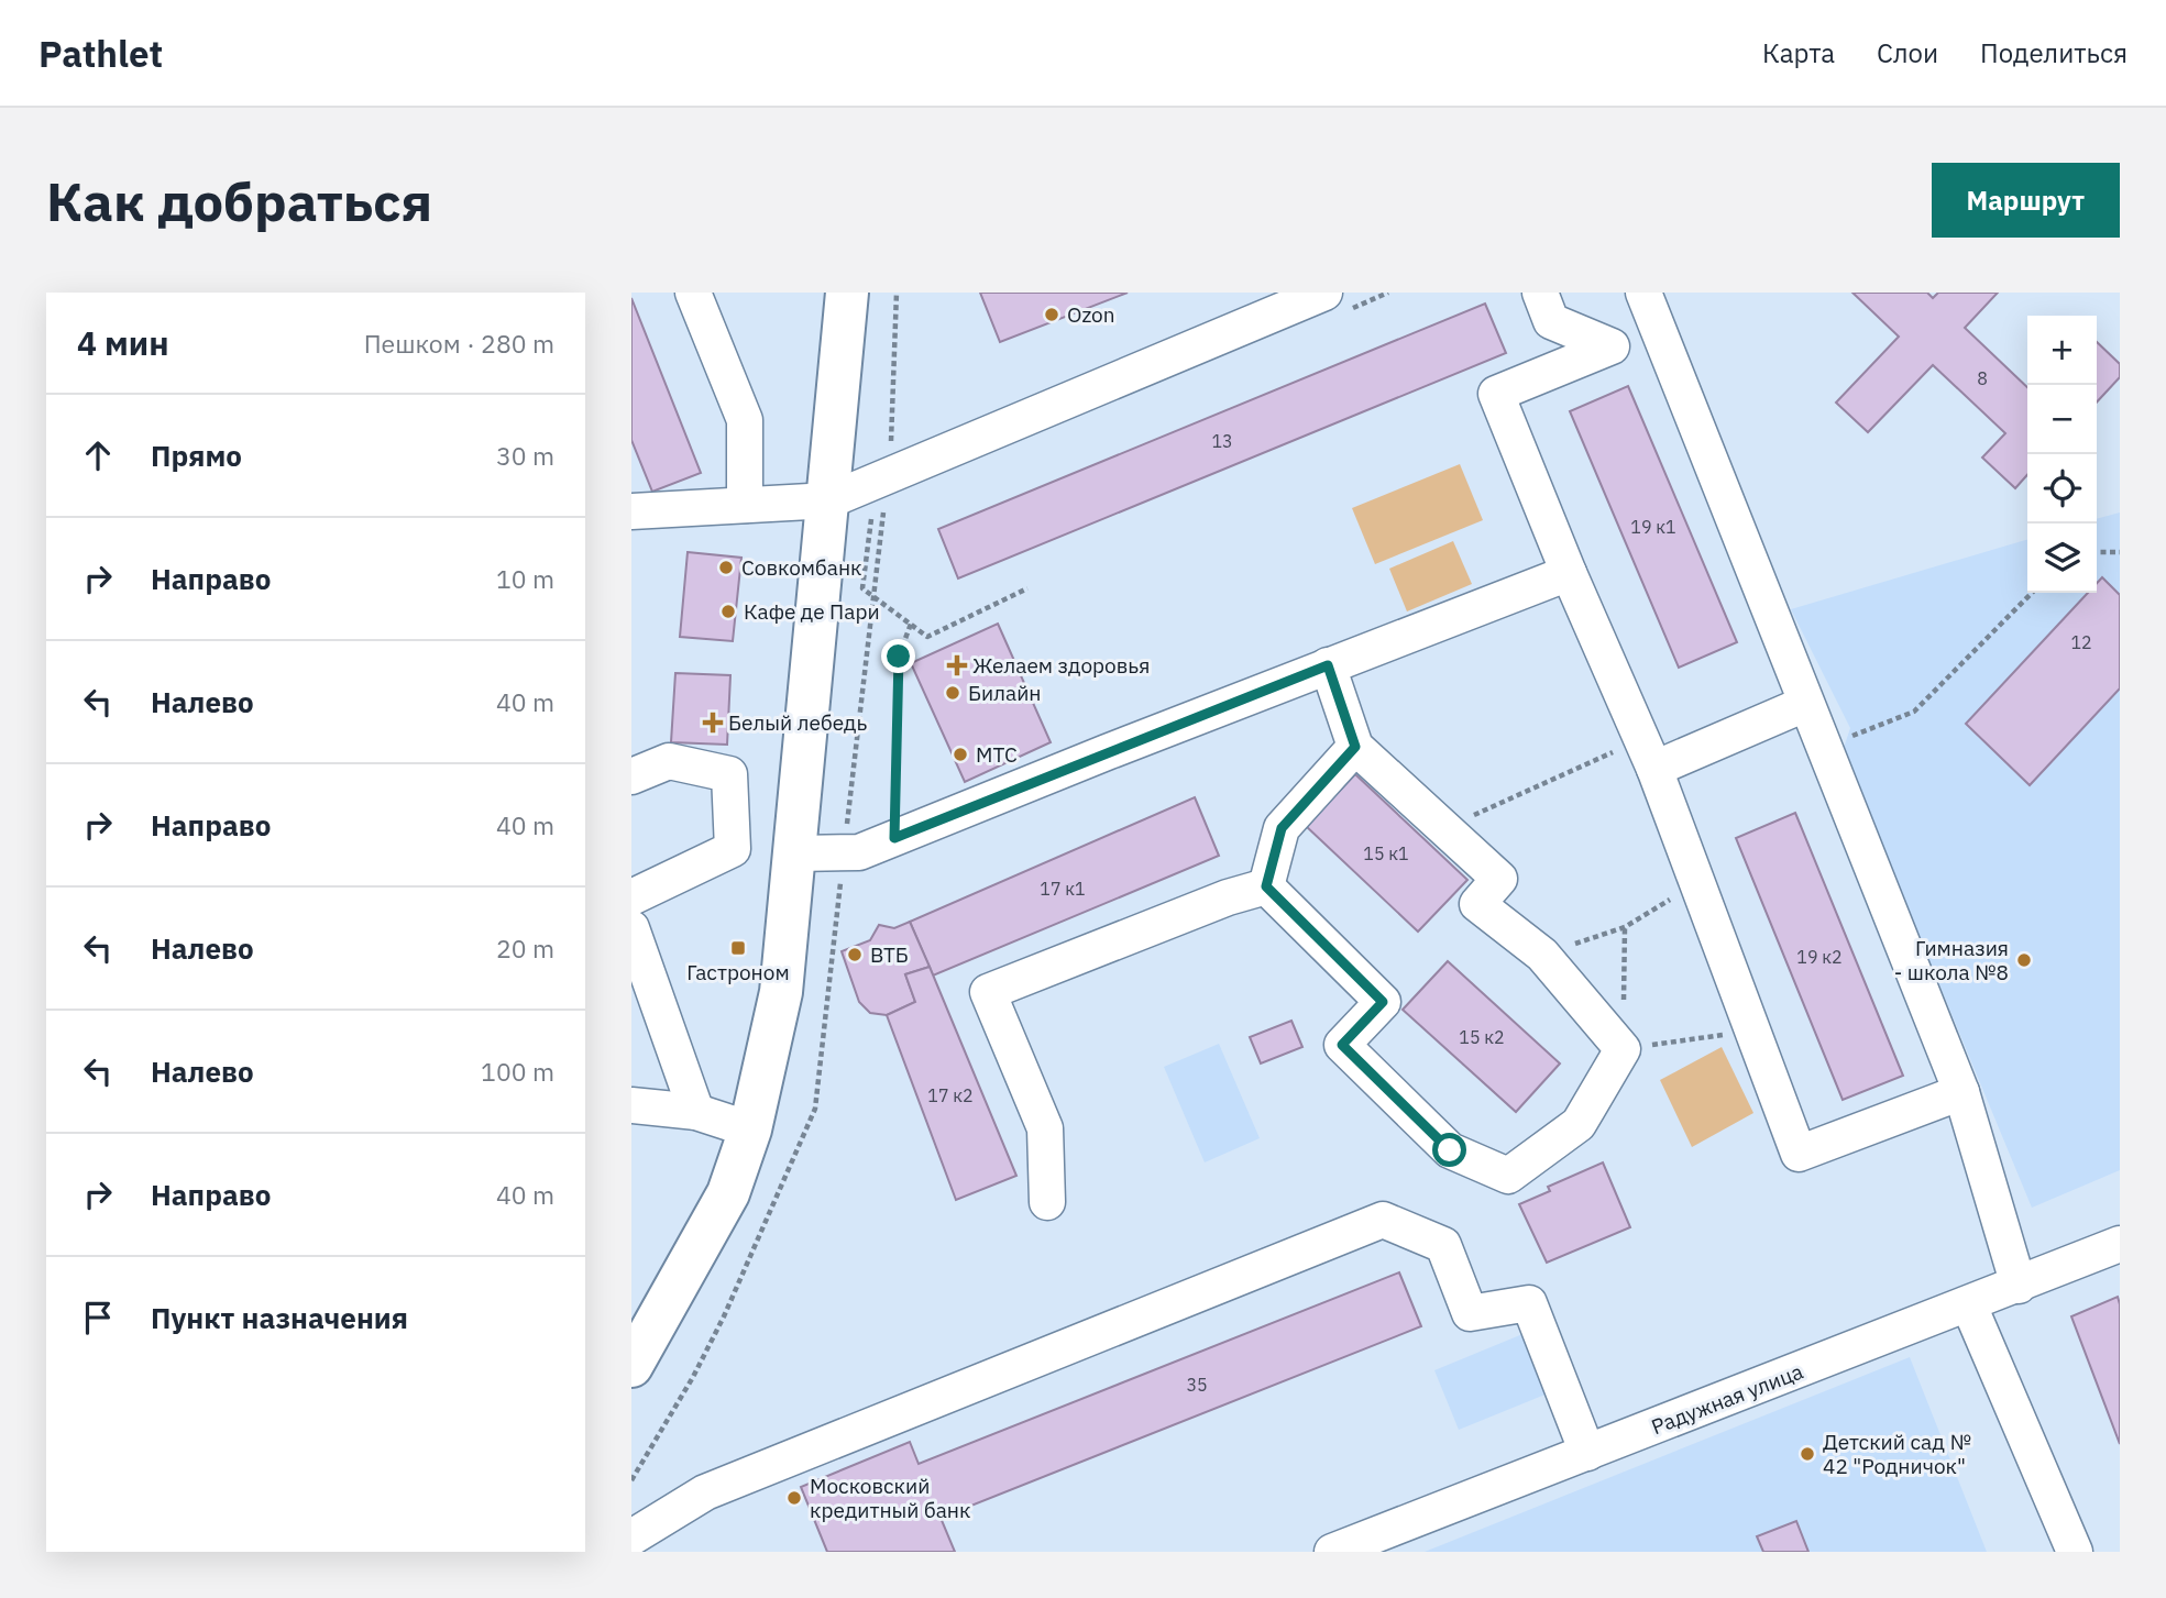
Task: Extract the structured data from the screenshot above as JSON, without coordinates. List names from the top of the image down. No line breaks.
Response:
{"streets":{"street":["Радужная улица"]},"places":{"other":["Ozon","Совкомбанк","Кафе де Пари","Билайн","МТС","ВТБ","Гимназия - школа №8","Детский сад № 42 \"Родничок\"","Московский кредитный банк"],"health":["Желаем здоровья","Белый лебедь"],"transit":["Гастроном"]},"house_numbers":["8","13","19 к1","12","15 к1","17 к1","19 к2","15 к2","17 к2","35"],"page":{"header":"Pathlet","nav":["Карта","Слои","Поделиться"],"buttons":"Маршрут","title":"Как добраться","heading":["4 мин","Пешком · 280 m"],"map_buttons":["+","−"],"list":[["Прямо","30 m"],["Направо","10 m"],["Налево","40 m"],["Направо","40 m"],["Налево","20 m"],["Налево","100 m"],["Направо","40 m"],"Пункт назначения"]}}
